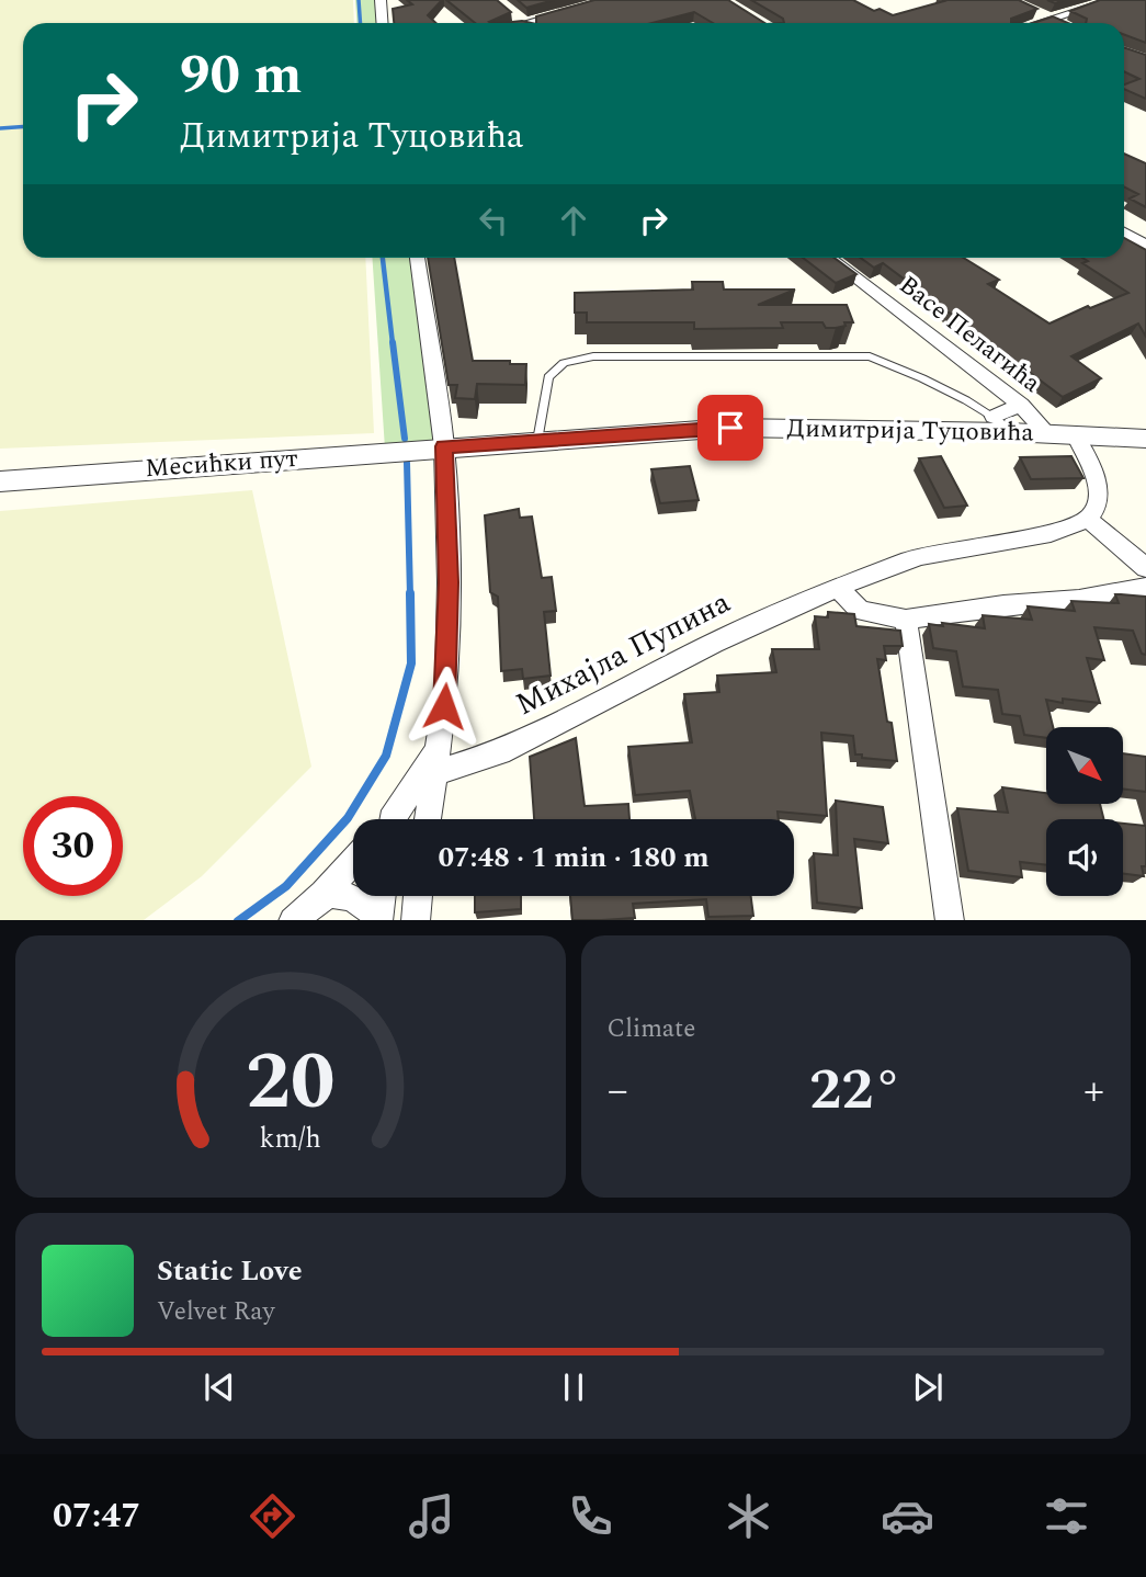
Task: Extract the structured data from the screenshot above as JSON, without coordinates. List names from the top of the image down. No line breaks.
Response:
{"streets":{"street":["Васе Пелагића","Димитрија Туцовића","Месићки пут","Михајла Пупина"]},"crossings":[["Васе Пелагића","Димитрија Туцовића"],["Димитрија Туцовића","Месићки пут"]],"north":"bottom right","page":{"turn":["90 m","Димитрија Туцовића"],"limit":"30","trip":"07:48 · 1 min · 180 m","tile":"Climate","heat":["−","22°","+"],"song":["Static Love","Velvet Ray"],"tabs":"07:47","gauge":["20","km/h"]}}
